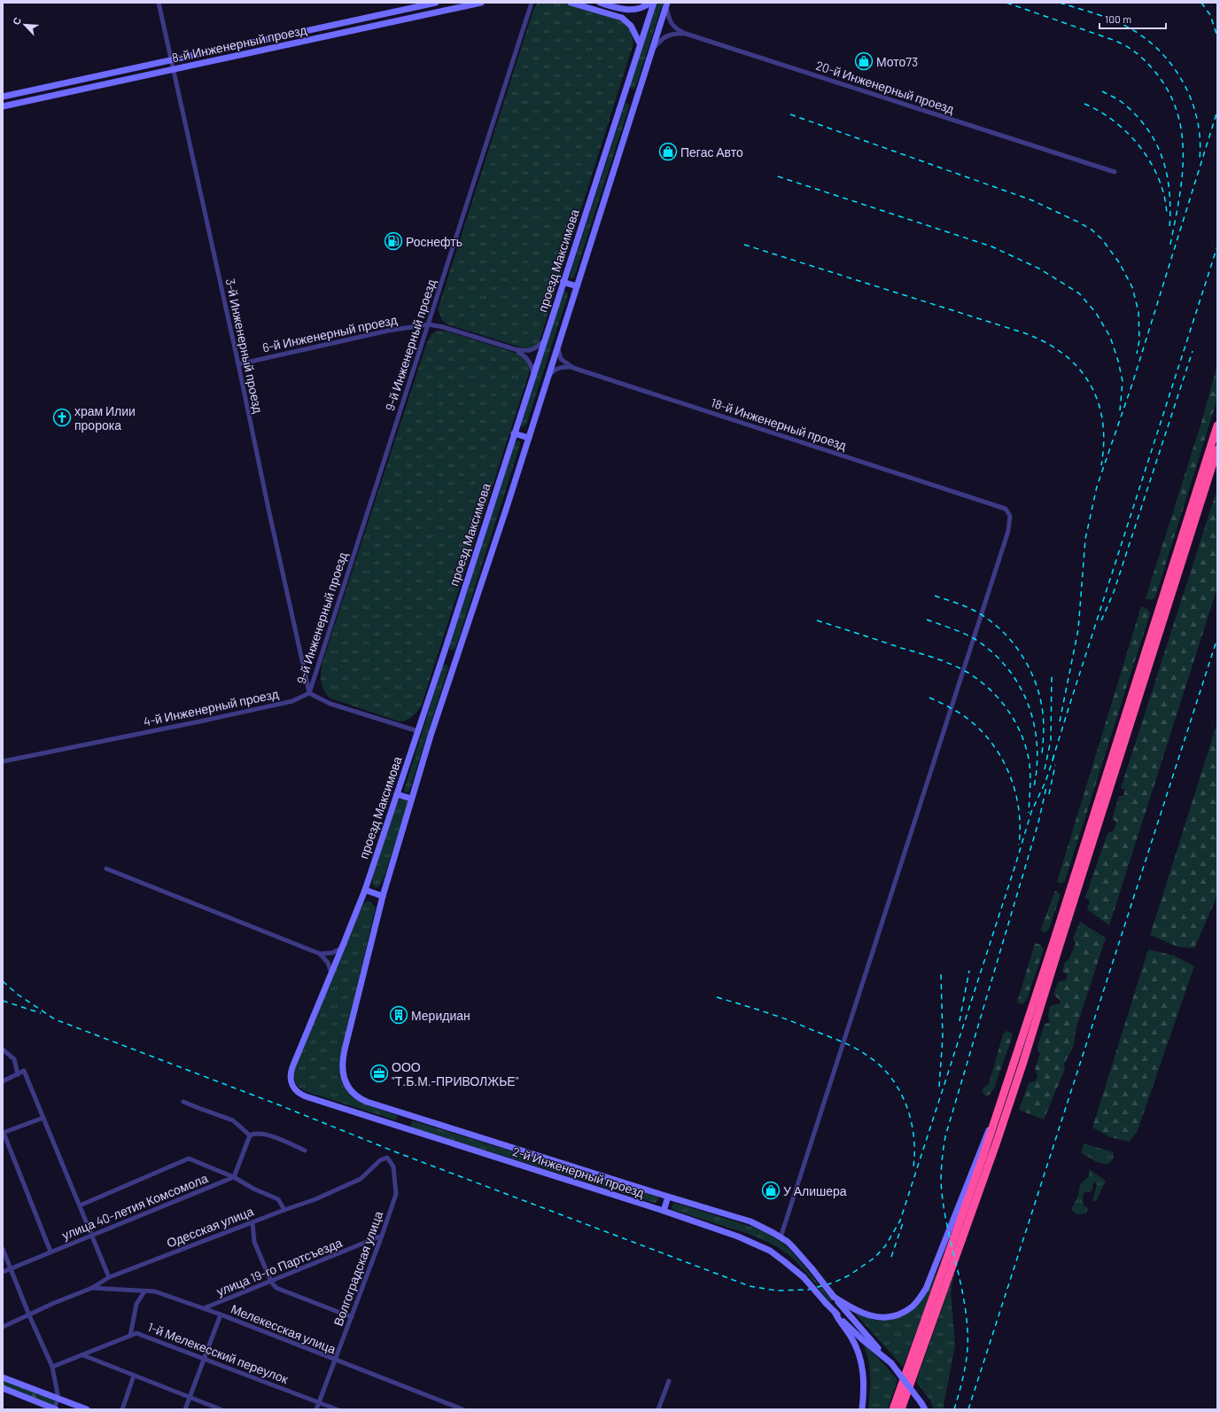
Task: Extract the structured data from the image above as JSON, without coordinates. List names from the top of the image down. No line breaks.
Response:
{"streets":{"main road":["8-й Инженерный проезд","проезд Максимова","2-й Инженерный проезд"],"street":["20-й Инженерный проезд","6-й Инженерный проезд","9-й Инженерный проезд","3-й Инженерный проезд","18-й Инженерный проезд","4-й Инженерный проезд","улица 40-летия Комсомола","Одесская улица","улица 19-го Партсъезда","Волгоградская улица","Мелекесская улица","1-й Мелекесский переулок"]},"crossings":[["8-й Инженерный проезд","3-й Инженерный проезд"],["20-й Инженерный проезд","проезд Максимова"],["проезд Максимова","6-й Инженерный проезд"],["проезд Максимова","18-й Инженерный проезд"],["проезд Максимова","2-й Инженерный проезд"],["6-й Инженерный проезд","9-й Инженерный проезд"],["6-й Инженерный проезд","3-й Инженерный проезд"],["9-й Инженерный проезд","3-й Инженерный проезд"],["9-й Инженерный проезд","4-й Инженерный проезд"],["3-й Инженерный проезд","4-й Инженерный проезд"],["18-й Инженерный проезд","2-й Инженерный проезд"],["Одесская улица","Волгоградская улица"],["Одесская улица","Мелекесская улица"],["улица 19-го Партсъезда","Волгоградская улица"],["улица 19-го Партсъезда","Мелекесская улица"],["улица 19-го Партсъезда","1-й Мелекесский переулок"],["Волгоградская улица","Мелекесская улица"],["Волгоградская улица","1-й Мелекесский переулок"]],"places":{"shop":["Мото73","Пегас Авто","У Алишера"],"fuel station":["Роснефть"],"church":["храм Илии пророка"],"building":["Меридиан"],"office":["ООО \"Т.Б.М.-ПРИВОЛЖЬЕ\""]},"scale_bar":"100 m","north":"top left"}
